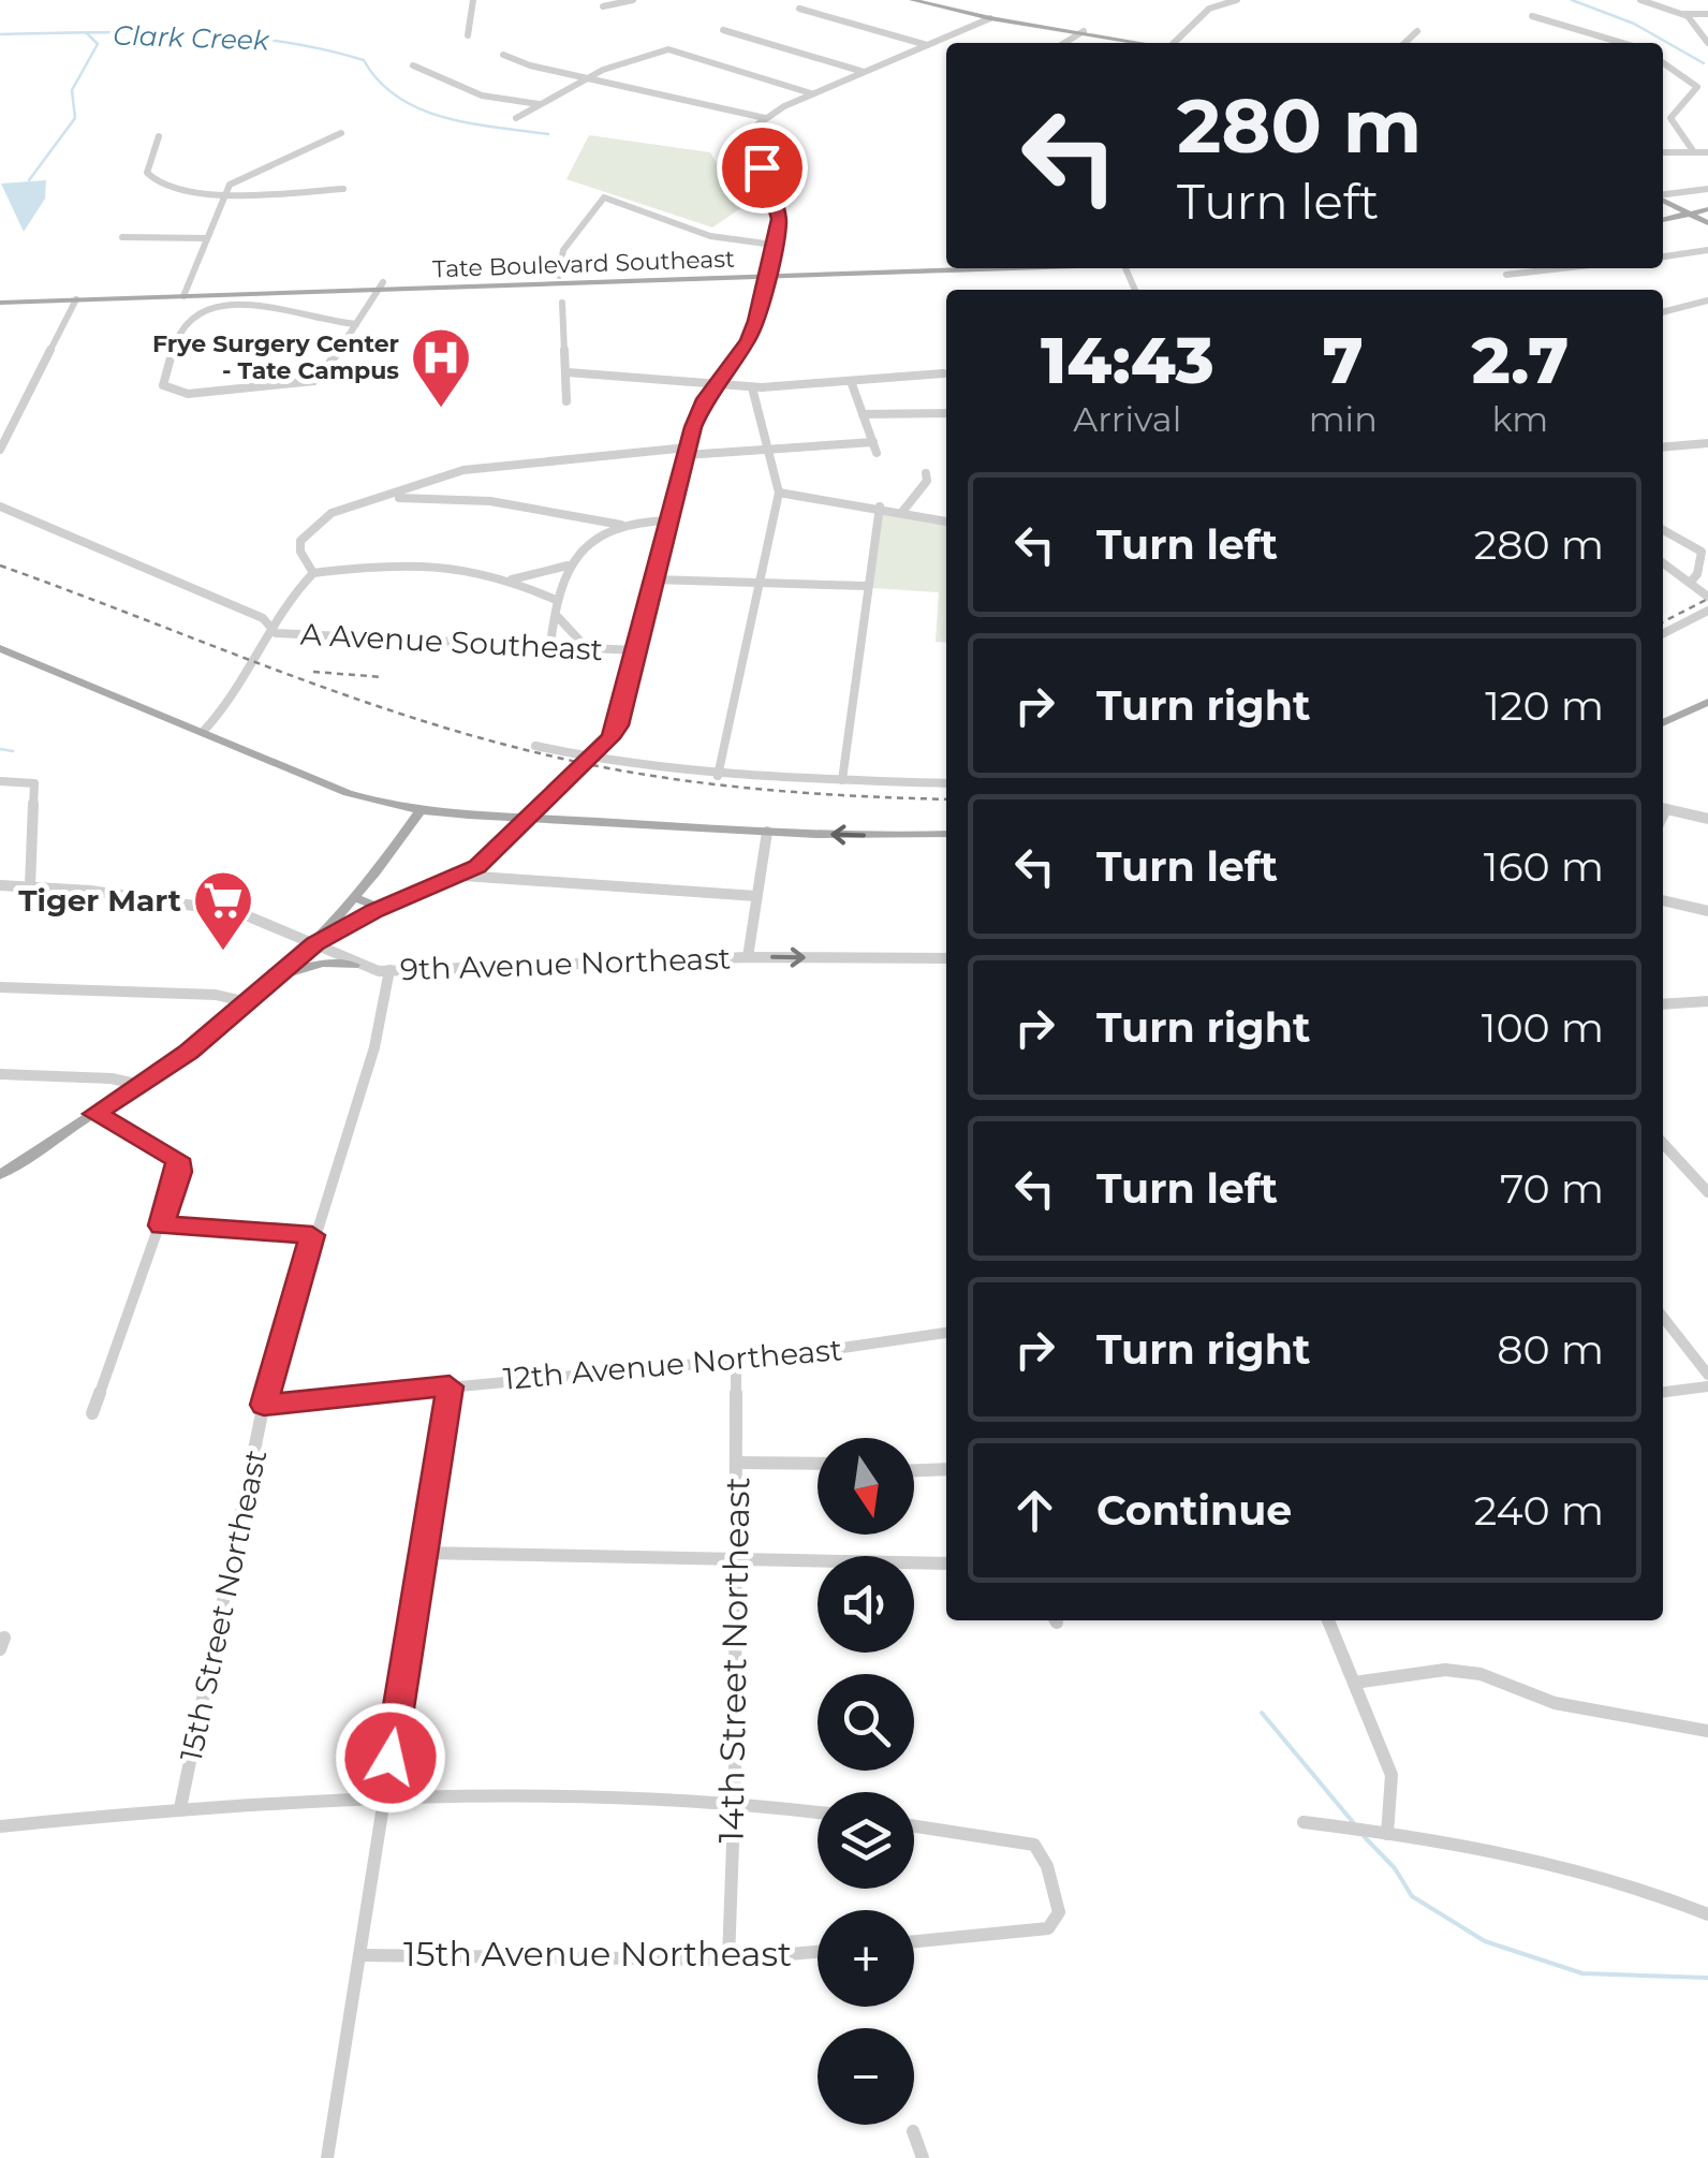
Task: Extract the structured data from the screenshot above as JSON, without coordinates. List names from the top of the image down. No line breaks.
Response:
{"streets":{"main road":["Tate Boulevard Southeast"],"street":["A Avenue Southeast","9th Avenue Northeast","12th Avenue Northeast","15th Street Northeast","14th Street Northeast","15th Avenue Northeast"]},"crossings":[["9th Avenue Northeast","15th Street Northeast"],["12th Avenue Northeast","15th Street Northeast"],["12th Avenue Northeast","14th Street Northeast"],["14th Street Northeast","15th Avenue Northeast"]],"water":["Clark Creek"],"places":{"hospital":["Frye Surgery Center - Tate Campus"],"supermarket":["Tiger Mart"]},"north":"bottom","page":{"turn":["280 m","Turn left"],"eta":["14:43","Arrival","7","min","2.7","km"],"list":[{"name":"Turn left","value":"280 m"},{"name":"Turn right","value":"120 m"},{"name":"Turn left","value":"160 m"},{"name":"Turn right","value":"100 m"},{"name":"Turn left","value":"70 m"},{"name":"Turn right","value":"80 m"},{"name":"Continue","value":"240 m"}],"map_buttons":["+","−"]}}
